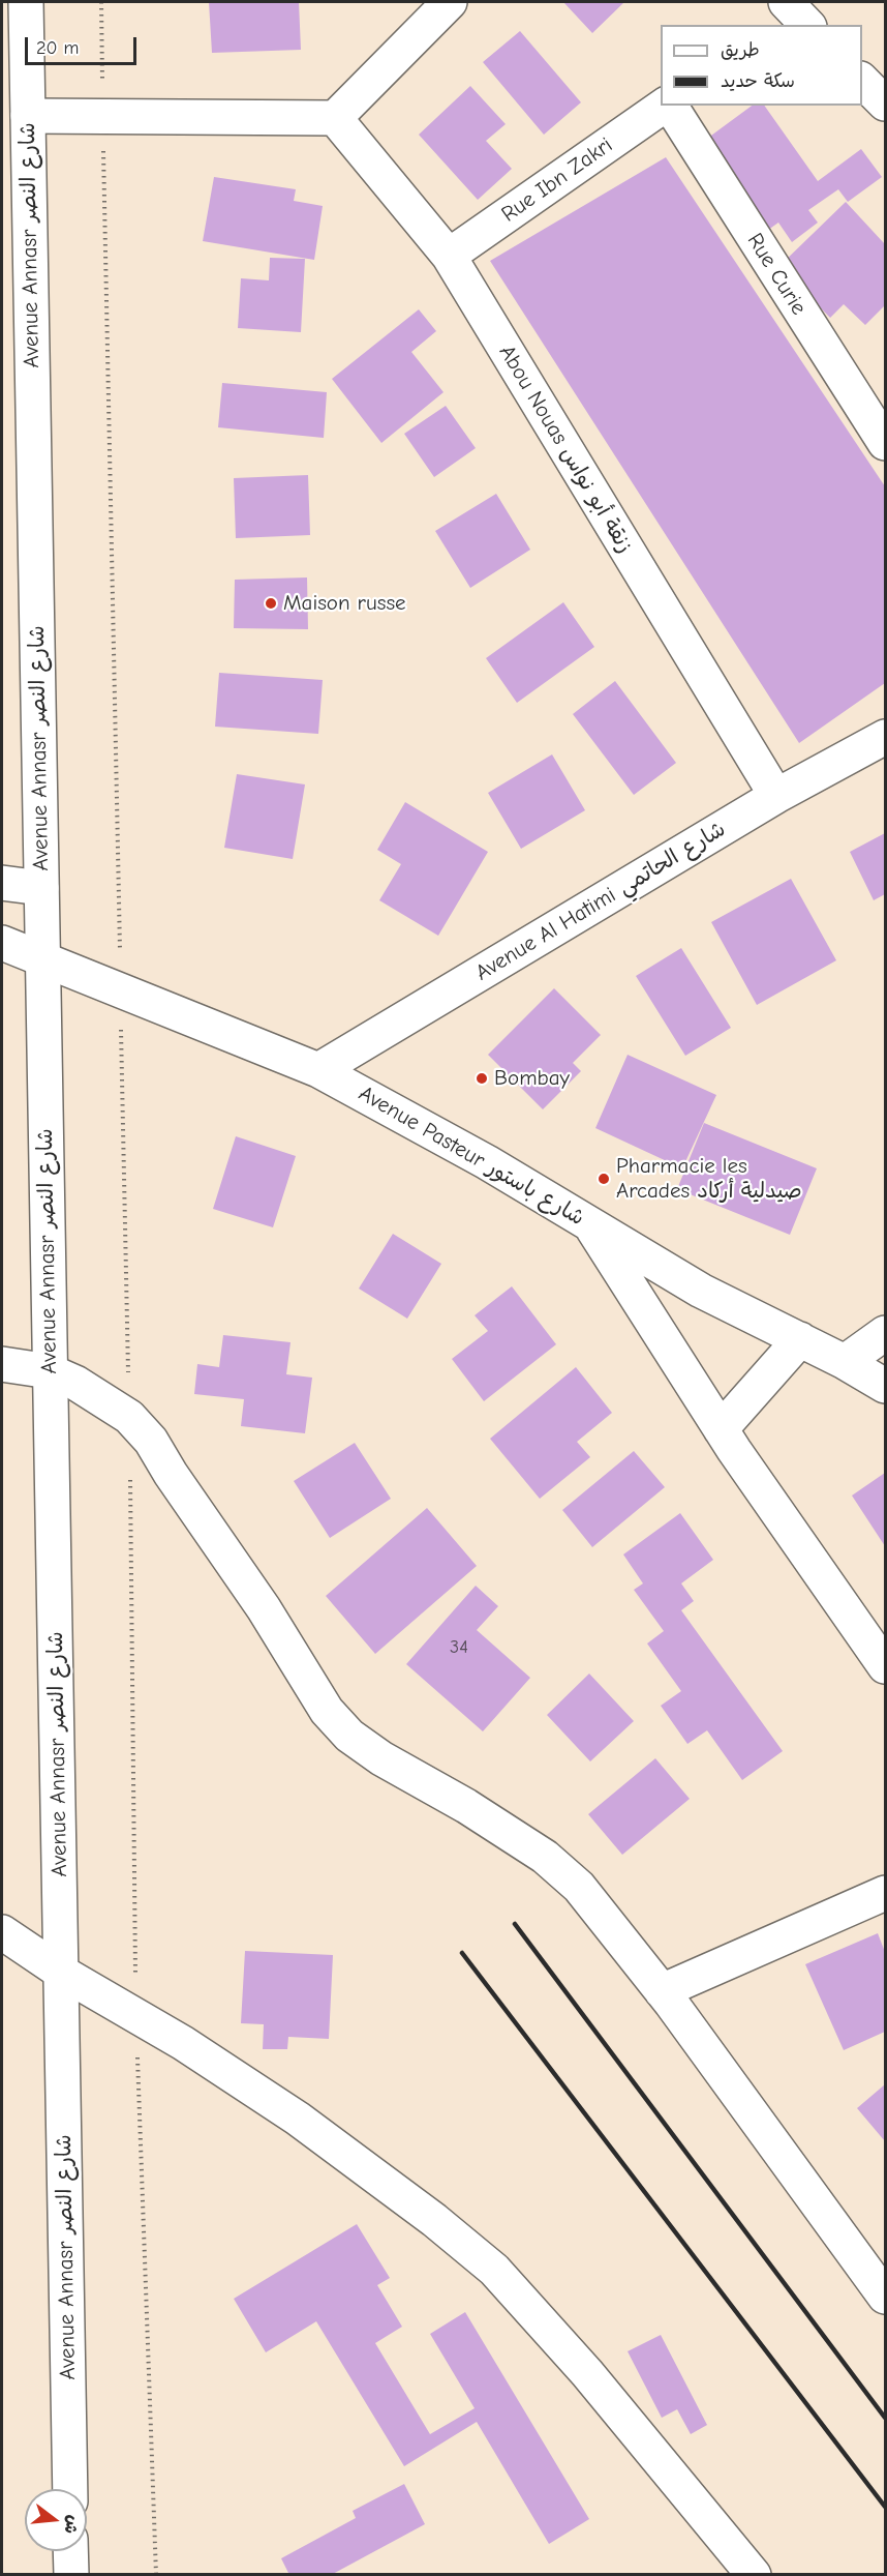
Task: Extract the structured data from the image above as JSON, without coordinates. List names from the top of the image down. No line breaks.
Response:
{"streets":{"street":["Rue Ibn Zakri","Avenue Annasr شارع النصر","Rue Curie","Abou Nouas زنقة أبو نواس","Avenue Al Hatimi شارع الحاتمي","Avenue Pasteur شارع باستور"]},"crossings":[["Rue Ibn Zakri","Abou Nouas زنقة أبو نواس"],["Avenue Annasr شارع النصر","Avenue Pasteur شارع باستور"],["Abou Nouas زنقة أبو نواس","Avenue Al Hatimi شارع الحاتمي"],["Avenue Al Hatimi شارع الحاتمي","Avenue Pasteur شارع باستور"]],"places":["Maison russe","Bombay","Pharmacie les Arcades صيدلية أركاد"],"house_numbers":["34"],"legend":["طريق","سكة حديد"],"scale_bar":"20 m","north":"right"}
